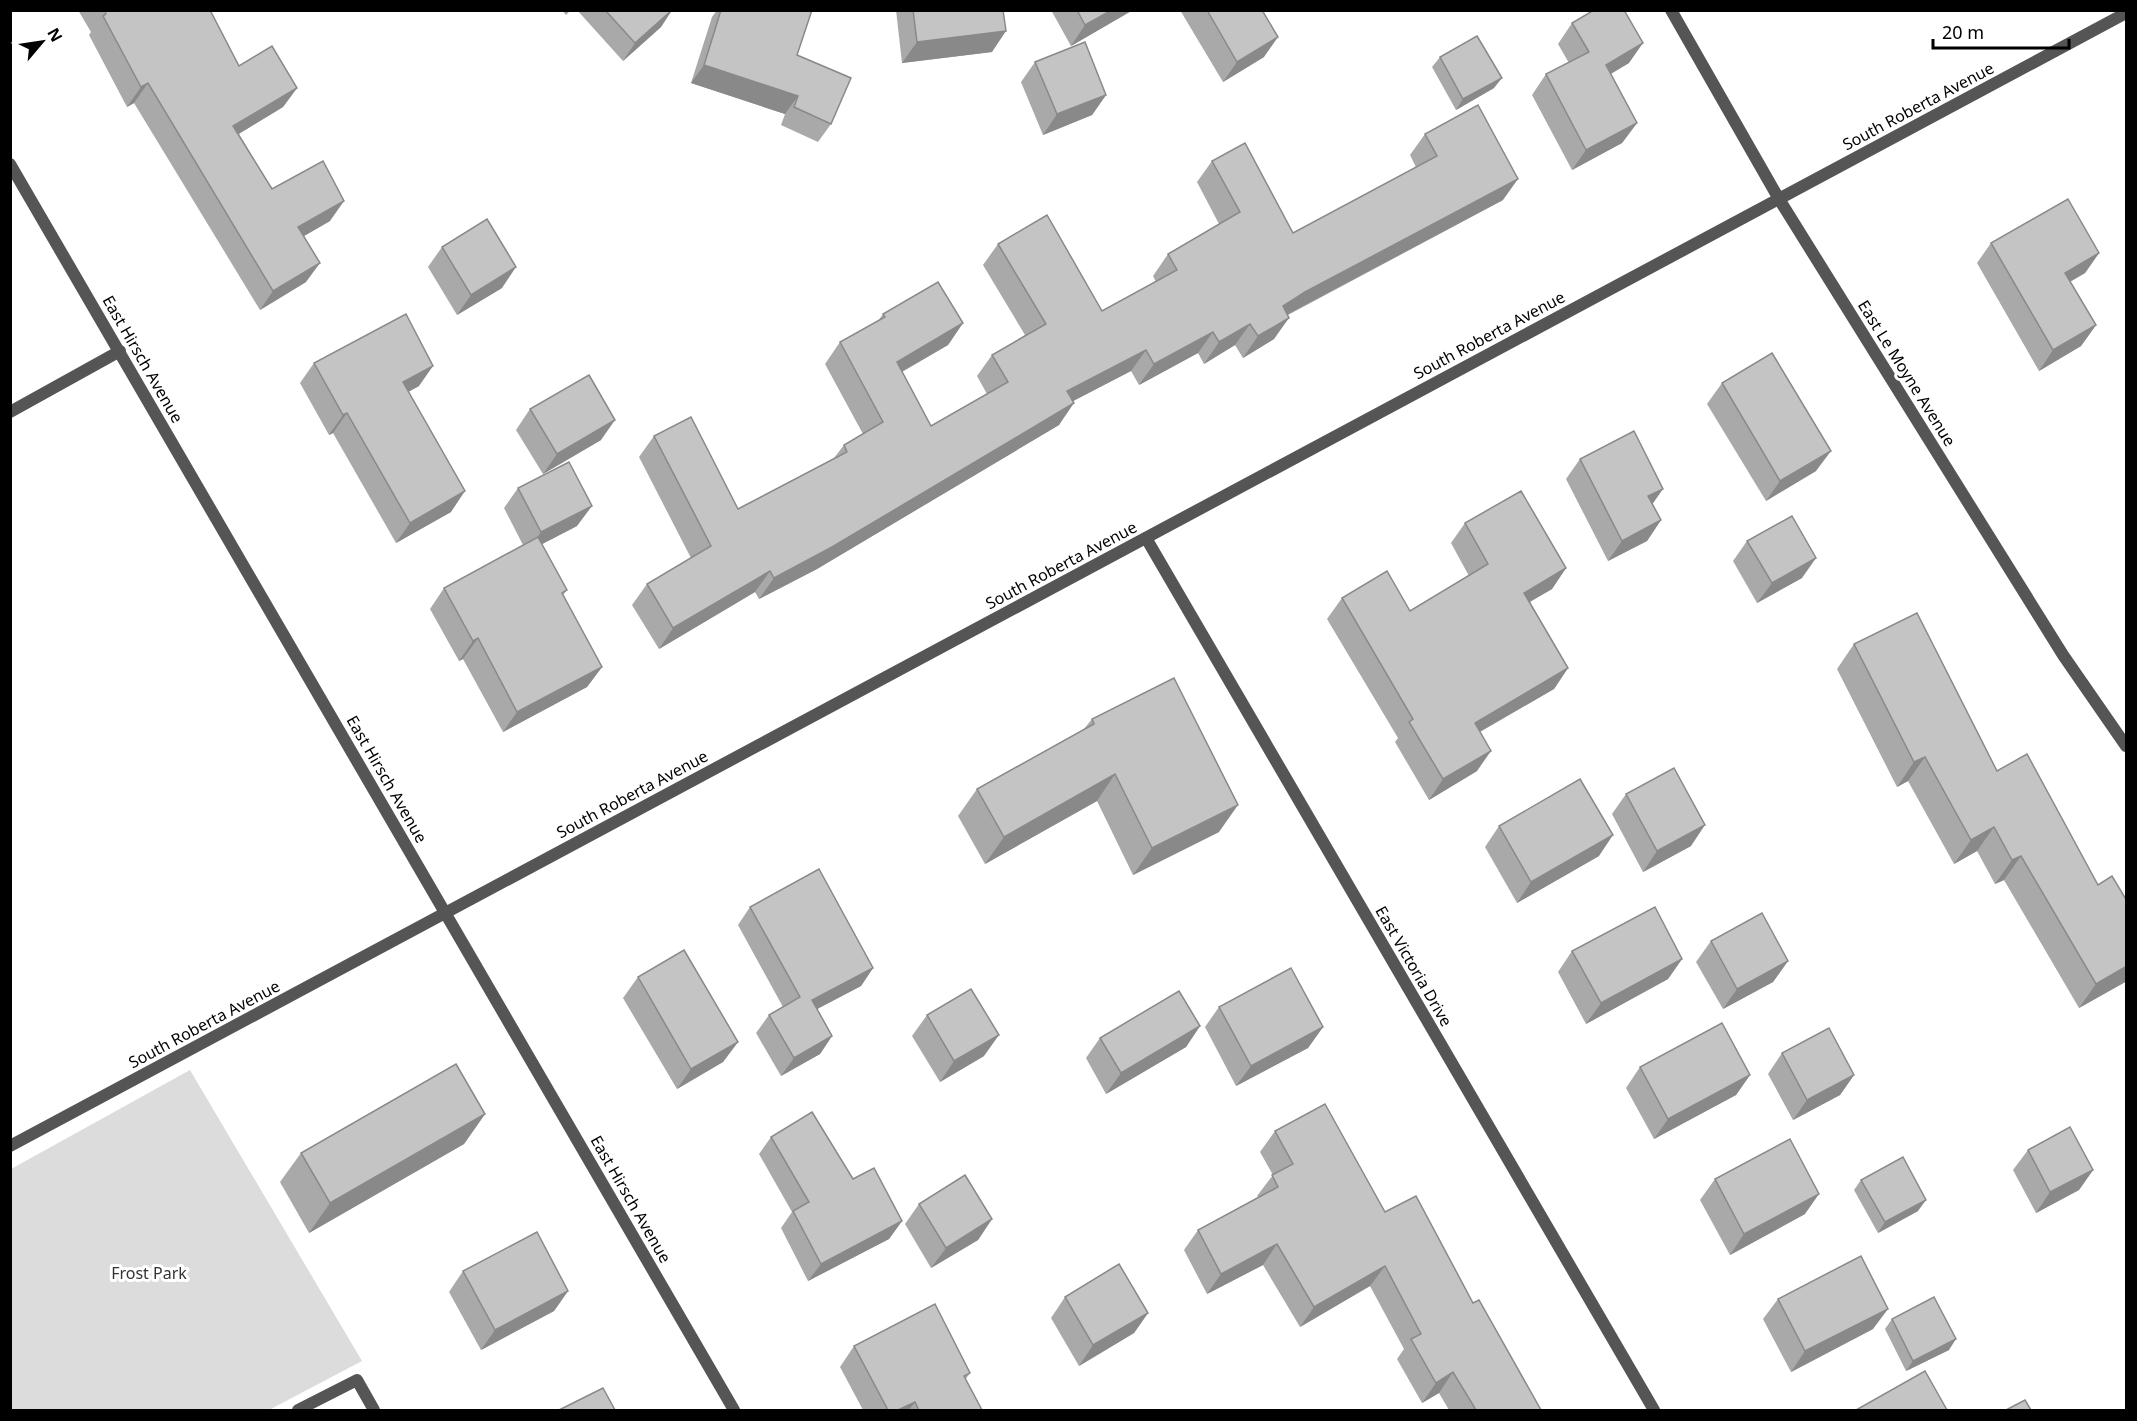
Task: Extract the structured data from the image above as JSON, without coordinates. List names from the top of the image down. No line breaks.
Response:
{"streets":{"street":["South Roberta Avenue","East Hirsch Avenue","East Le Moyne Avenue","East Victoria Drive"]},"crossings":[["South Roberta Avenue","East Hirsch Avenue"],["South Roberta Avenue","East Le Moyne Avenue"],["South Roberta Avenue","East Victoria Drive"]],"parks":["Frost Park"],"scale_bar":"20 m","north":"top right"}
